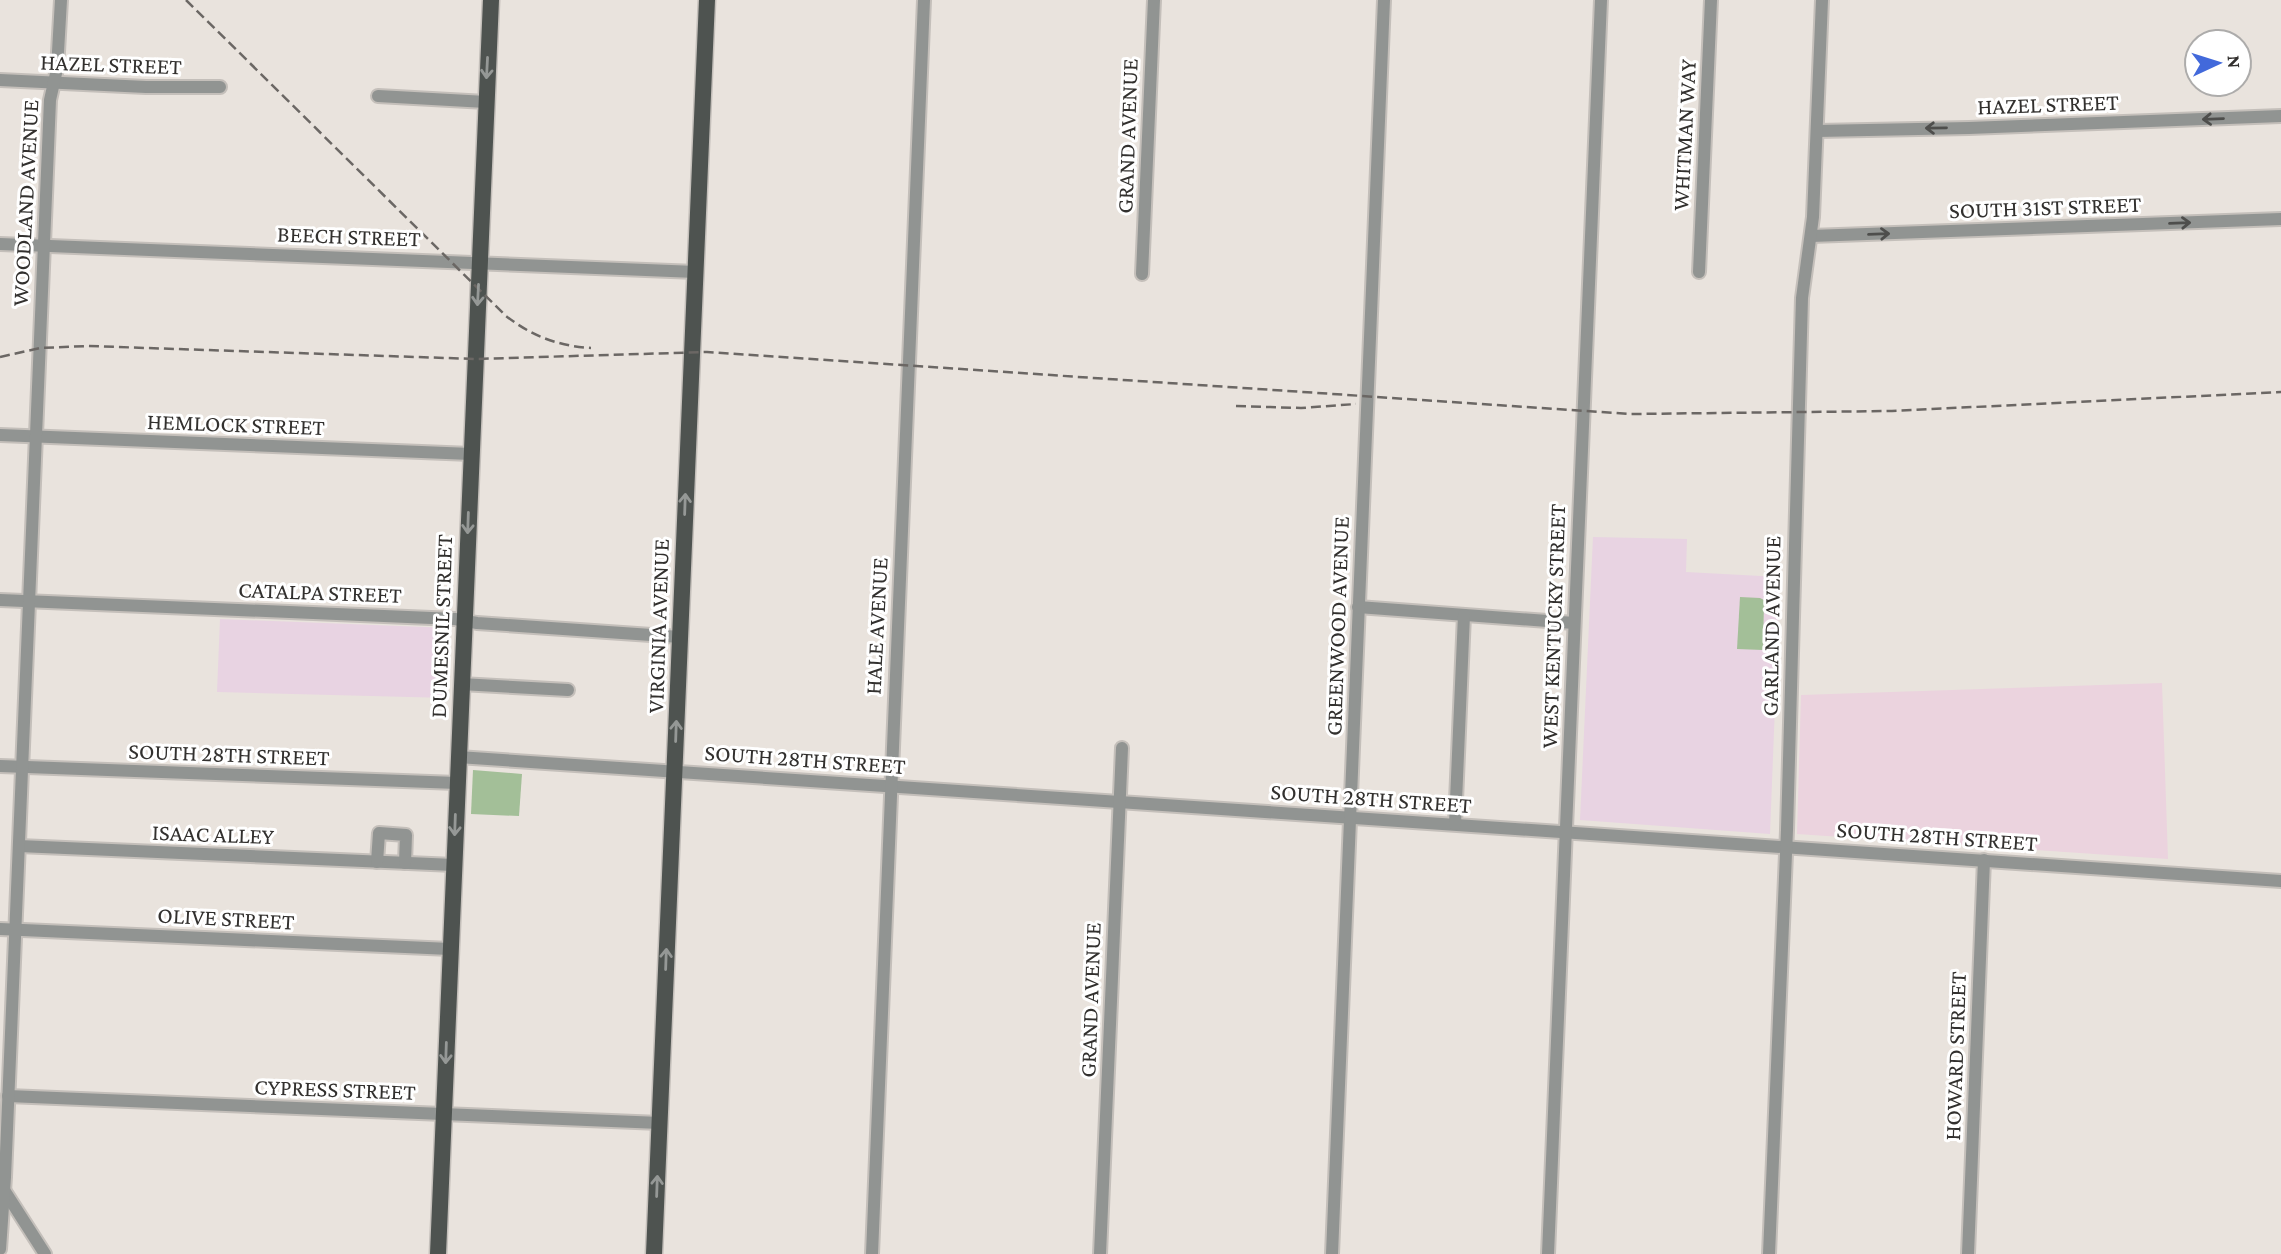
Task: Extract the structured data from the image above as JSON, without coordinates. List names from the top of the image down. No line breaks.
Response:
{"streets":{"main road":["DUMESNIL STREET","VIRGINIA AVENUE"],"street":["HAZEL STREET","WHITMAN WAY","GRAND AVENUE","WOODLAND AVENUE","SOUTH 31ST STREET","BEECH STREET","HEMLOCK STREET","CATALPA STREET","HALE AVENUE","GREENWOOD AVENUE","WEST KENTUCKY STREET","GARLAND AVENUE","SOUTH 28TH STREET","ISAAC ALLEY","OLIVE STREET","HOWARD STREET","CYPRESS STREET"]},"crossings":[["HAZEL STREET","WOODLAND AVENUE"],["HAZEL STREET","GARLAND AVENUE"],["GRAND AVENUE","SOUTH 28TH STREET"],["WOODLAND AVENUE","BEECH STREET"],["WOODLAND AVENUE","HEMLOCK STREET"],["WOODLAND AVENUE","CATALPA STREET"],["WOODLAND AVENUE","SOUTH 28TH STREET"],["WOODLAND AVENUE","ISAAC ALLEY"],["WOODLAND AVENUE","OLIVE STREET"],["WOODLAND AVENUE","CYPRESS STREET"],["SOUTH 31ST STREET","GARLAND AVENUE"],["BEECH STREET","DUMESNIL STREET"],["BEECH STREET","VIRGINIA AVENUE"],["HEMLOCK STREET","DUMESNIL STREET"],["CATALPA STREET","DUMESNIL STREET"],["CATALPA STREET","VIRGINIA AVENUE"],["DUMESNIL STREET","SOUTH 28TH STREET"],["DUMESNIL STREET","ISAAC ALLEY"],["DUMESNIL STREET","OLIVE STREET"],["DUMESNIL STREET","CYPRESS STREET"],["VIRGINIA AVENUE","SOUTH 28TH STREET"],["VIRGINIA AVENUE","CYPRESS STREET"],["HALE AVENUE","SOUTH 28TH STREET"],["GREENWOOD AVENUE","SOUTH 28TH STREET"],["WEST KENTUCKY STREET","SOUTH 28TH STREET"],["GARLAND AVENUE","SOUTH 28TH STREET"],["SOUTH 28TH STREET","HOWARD STREET"]],"one_way":["HAZEL STREET","SOUTH 31ST STREET","DUMESNIL STREET","VIRGINIA AVENUE"],"north":"right"}
